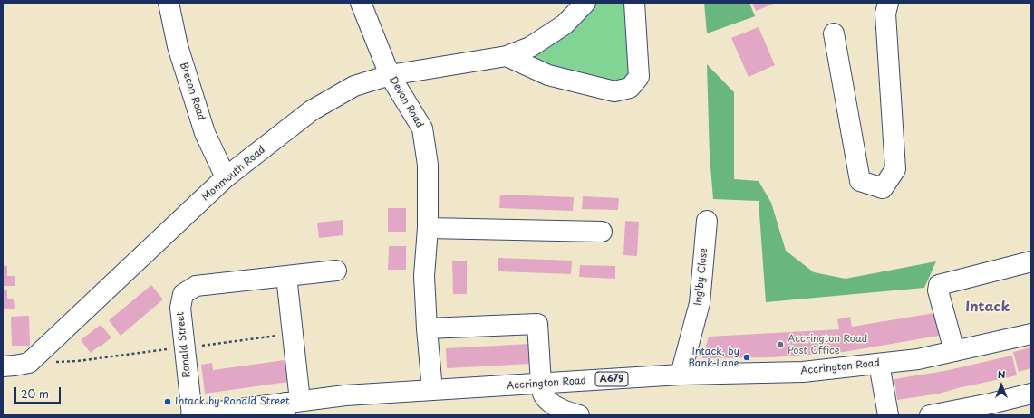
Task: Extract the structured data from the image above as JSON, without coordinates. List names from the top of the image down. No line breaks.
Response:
{"streets":{"street":["Brecon Road","Devon Road","Monmouth Road","Inglby Close","Ronald Street","Accrington Road","A679"]},"crossings":[["Brecon Road","Monmouth Road"],["Devon Road","Monmouth Road"],["Devon Road","Accrington Road"],["Inglby Close","Accrington Road"],["Ronald Street","Accrington Road"]],"districts":["Intack"],"places":["Accrington Road Post Office","Intack, by Bank Lane","Intack by Ronald Street"],"scale_bar":"20 m","north":"top"}
